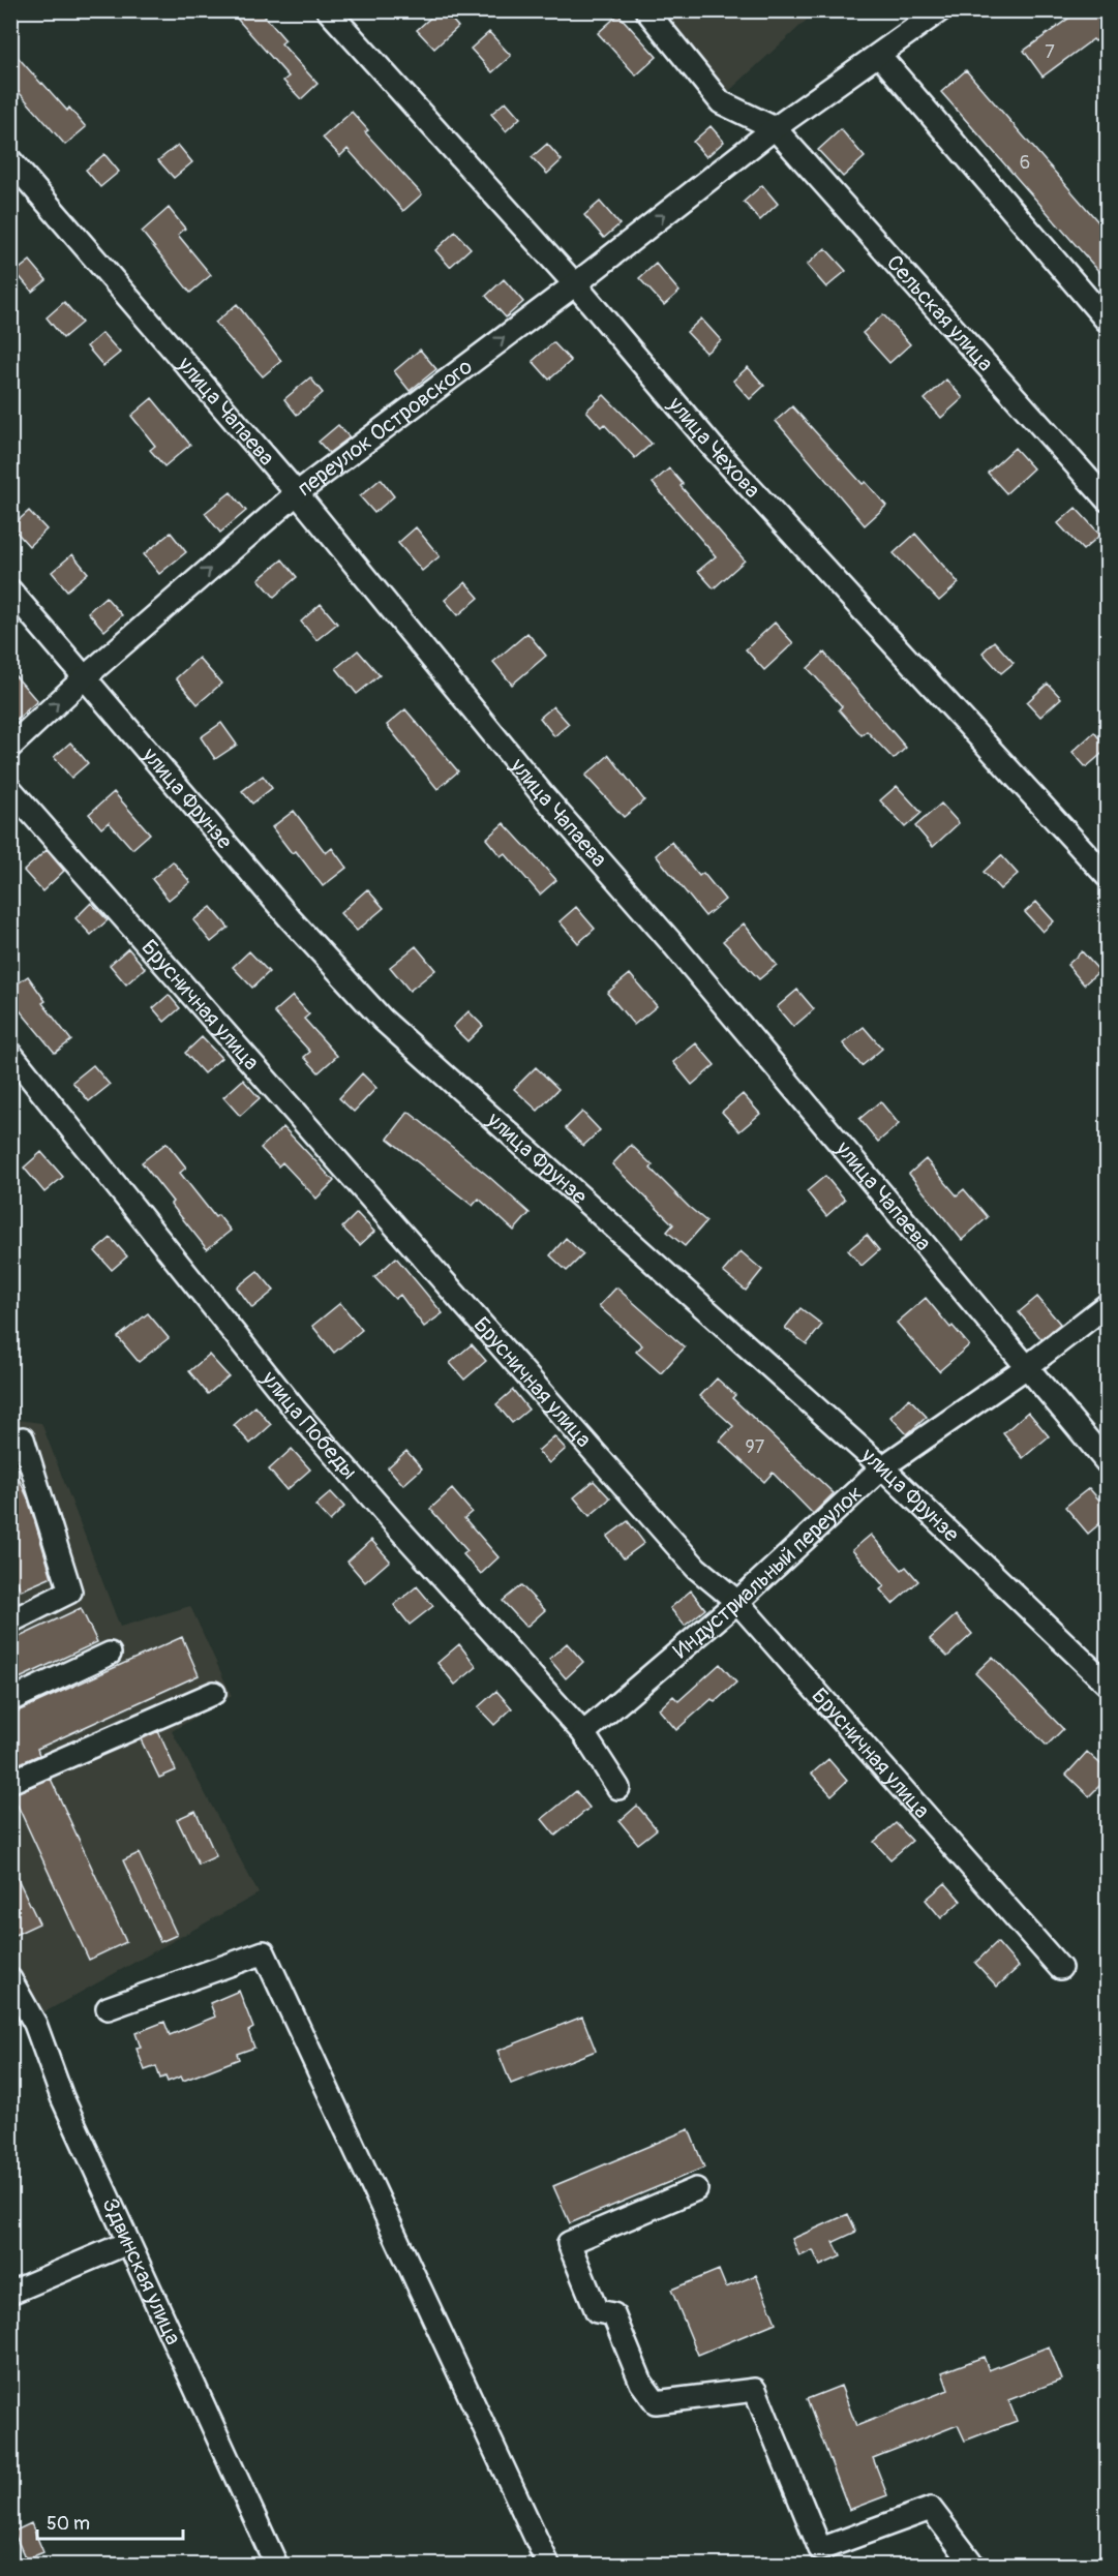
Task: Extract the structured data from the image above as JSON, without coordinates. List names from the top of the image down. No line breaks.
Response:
{"streets":{"street":["Сельская улица","улица Чапаева","переулок Островского","улица Чехова","улица Фрунзе","Брусничная улица","улица Победы","Индустриальный переулок","Здвинская улица"]},"crossings":[["Сельская улица","переулок Островского"],["улица Чапаева","переулок Островского"],["улица Чапаева","Индустриальный переулок"],["переулок Островского","улица Чехова"],["переулок Островского","улица Фрунзе"],["улица Фрунзе","Индустриальный переулок"],["Брусничная улица","Индустриальный переулок"],["улица Победы","Индустриальный переулок"]],"one_way":["переулок Островского"],"house_numbers":["7","6","97"],"scale_bar":"50 m"}
